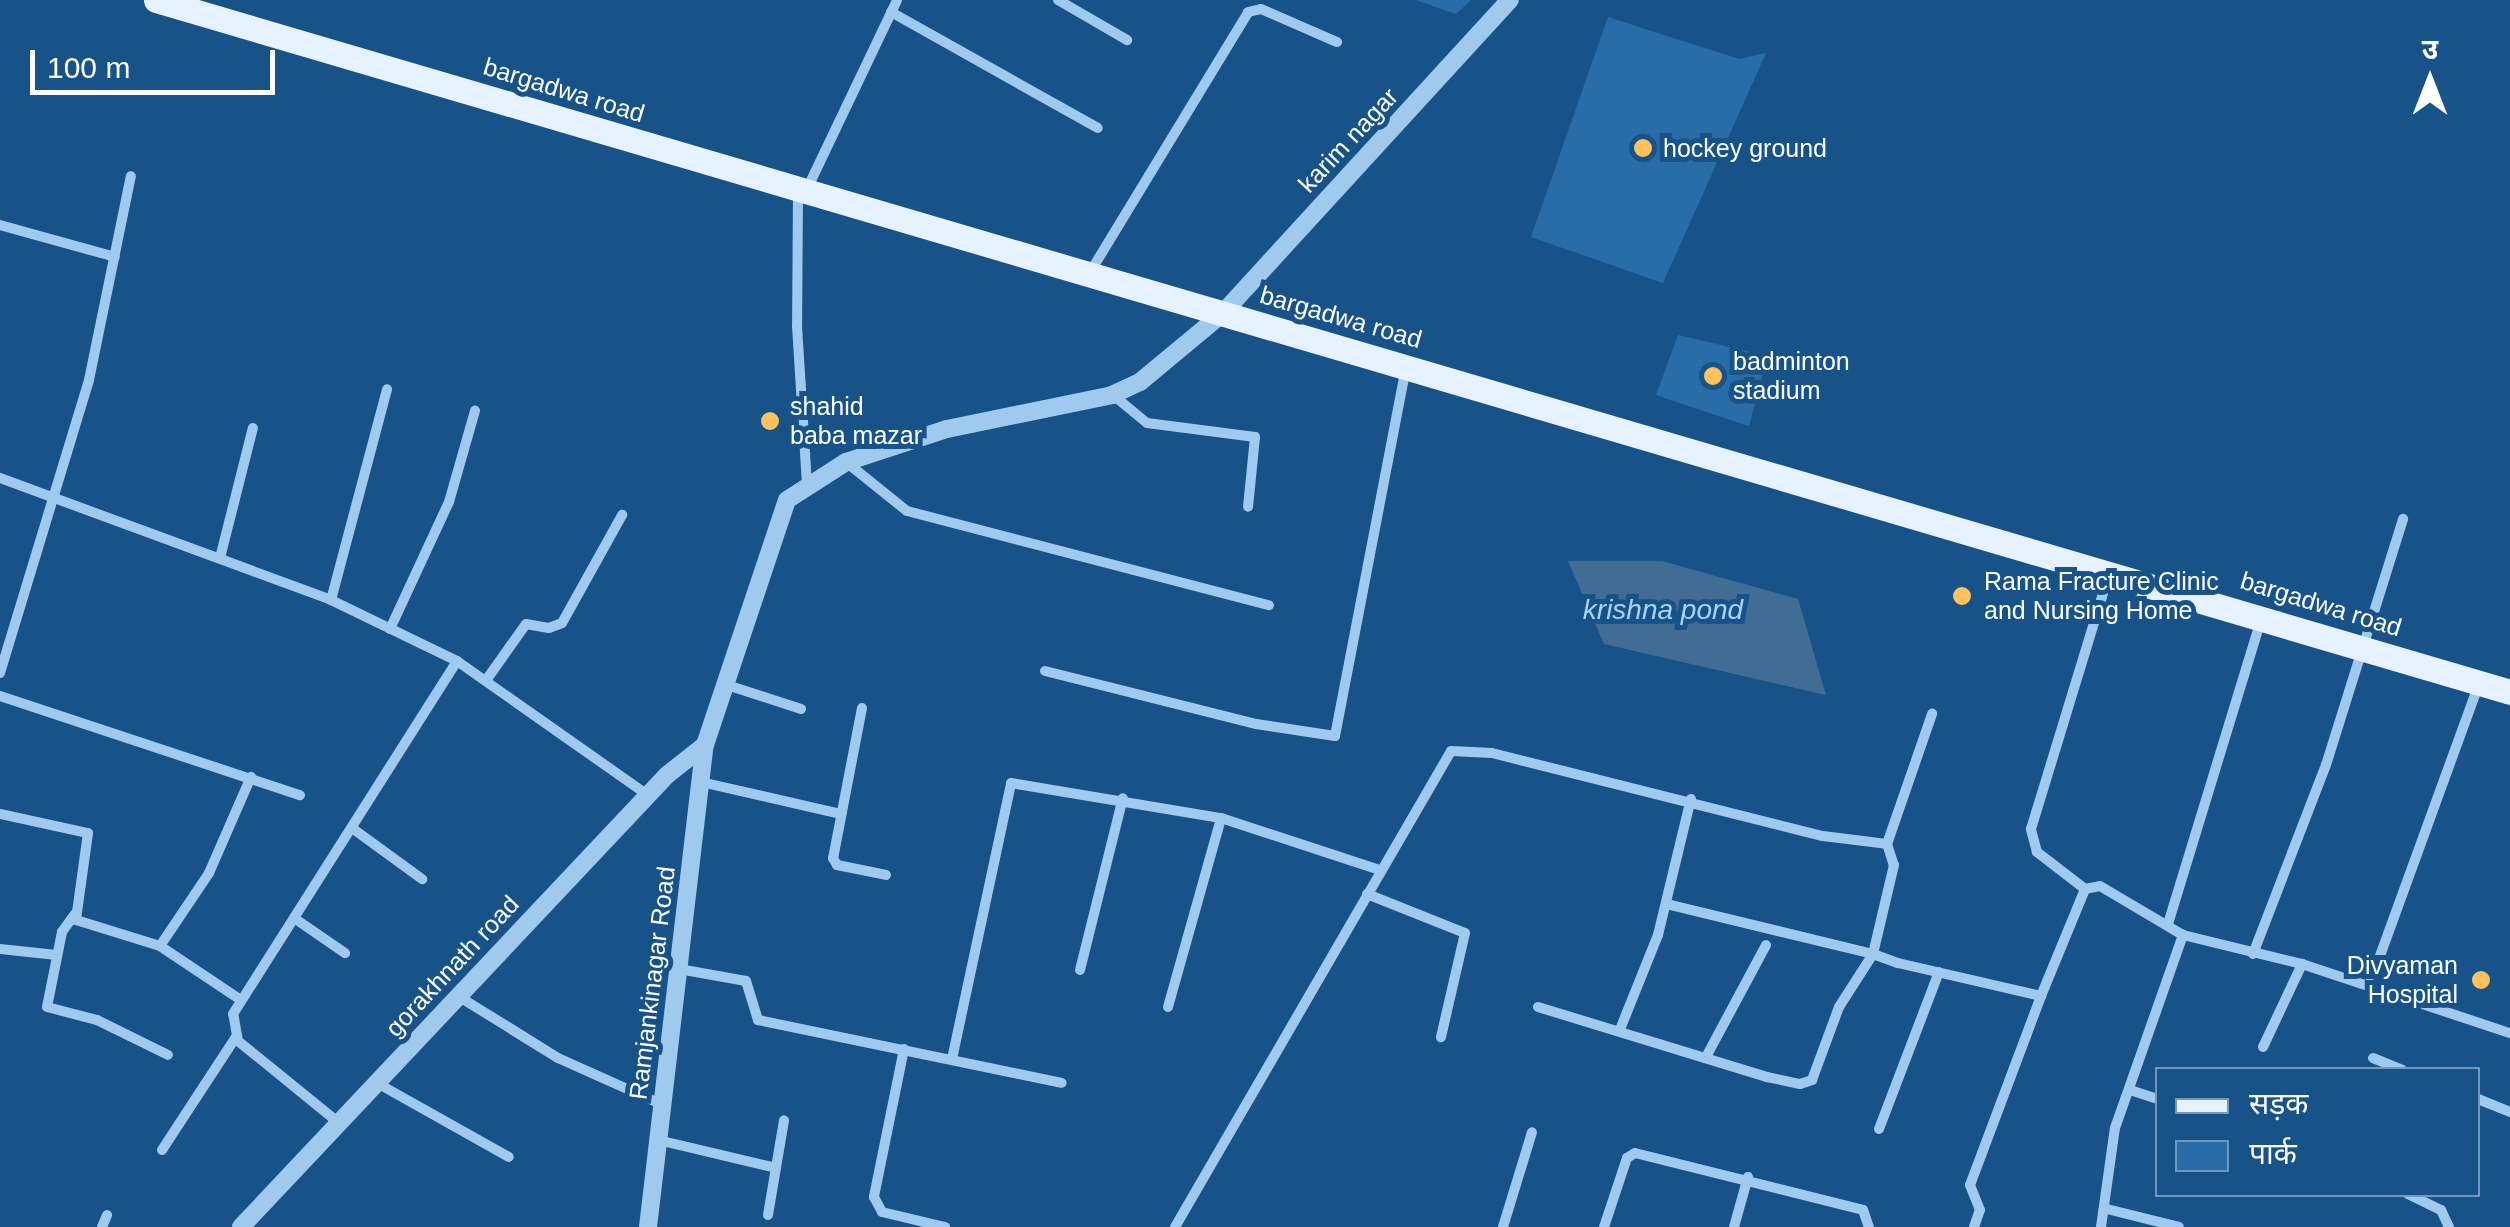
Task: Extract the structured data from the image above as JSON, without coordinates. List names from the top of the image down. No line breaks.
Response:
{"streets":{"main road":["bargadwa road"],"street":["karim nagar","gorakhnath road","Ramjankinagar Road"]},"crossings":[["bargadwa road","karim nagar"],["gorakhnath road","Ramjankinagar Road"]],"water":["krishna pond"],"places":["hockey ground","badminton stadium","shahid baba mazar","Rama Fracture Clinic and Nursing Home","Divyaman Hospital"],"legend":["सड़क","पार्क"],"scale_bar":"100 m","north":"top"}
